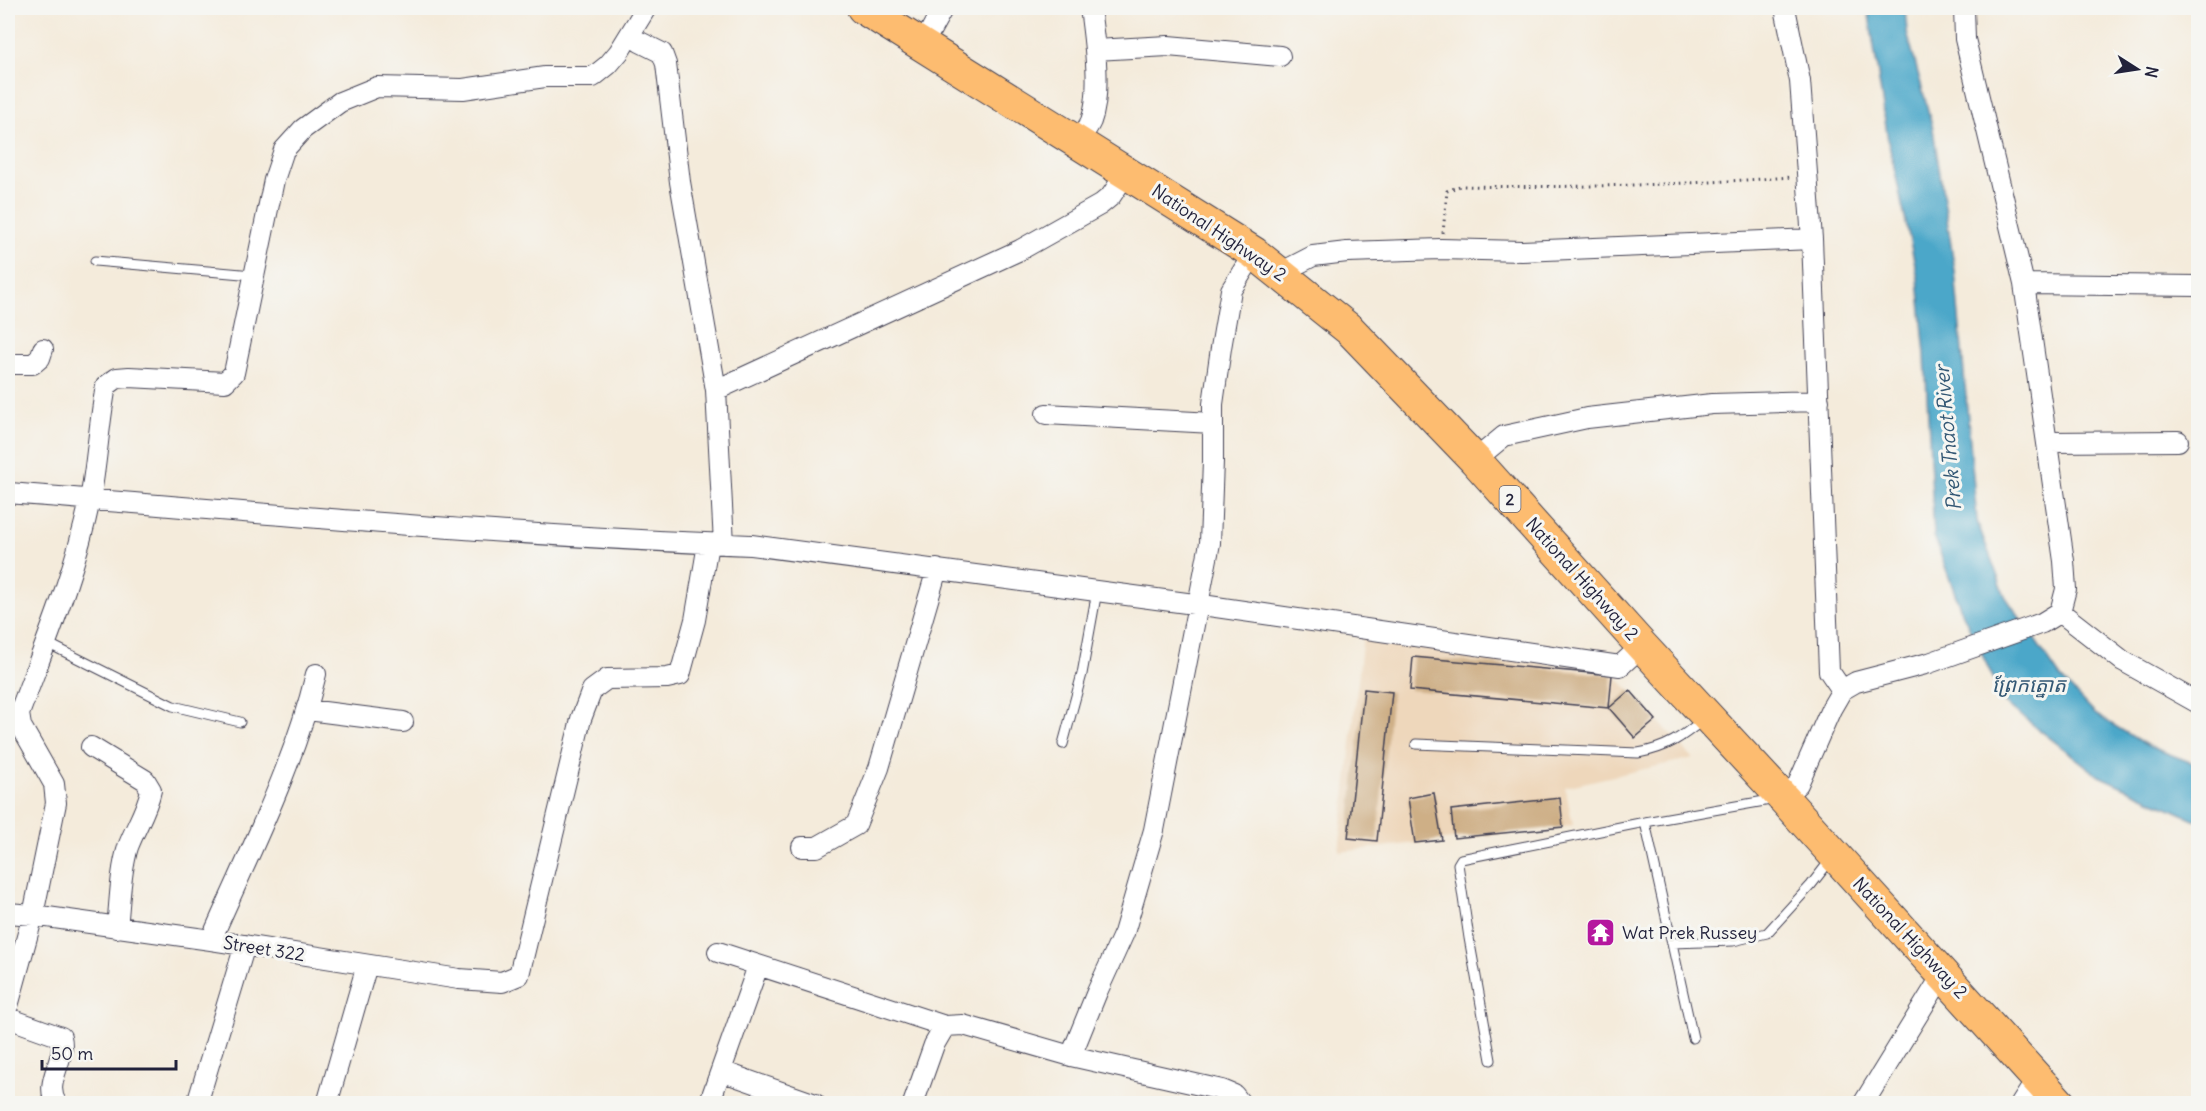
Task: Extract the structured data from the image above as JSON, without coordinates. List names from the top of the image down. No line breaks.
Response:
{"streets":{"highway":["National Highway 2","2"],"street":["Street 322"]},"water":["Prek Tnaot River","ព្រែកត្នោត"],"places":{"temple":["Wat Prek Russey"]},"scale_bar":"50 m","north":"right"}
